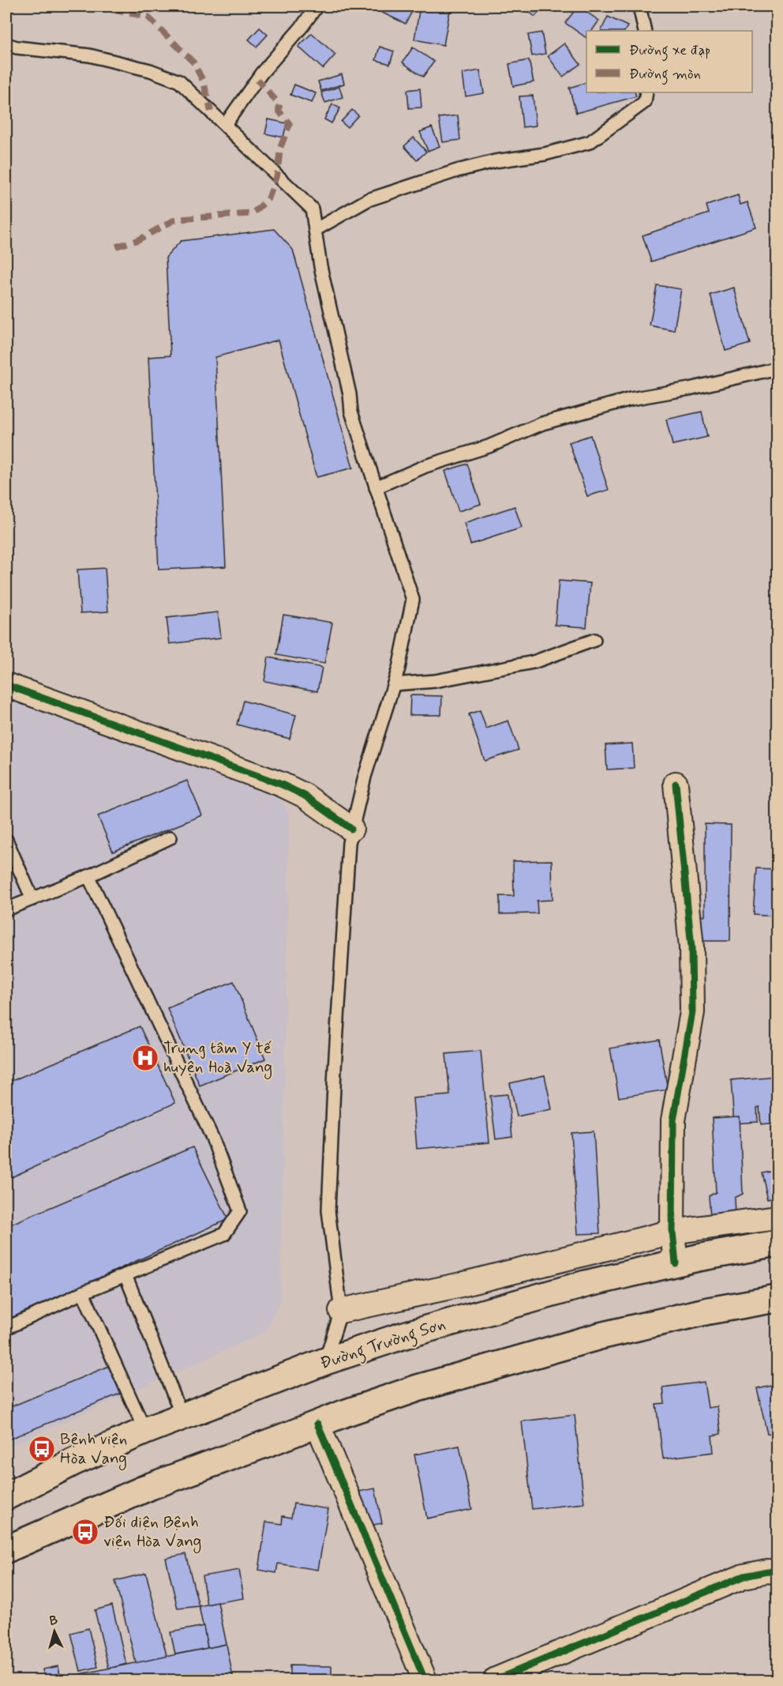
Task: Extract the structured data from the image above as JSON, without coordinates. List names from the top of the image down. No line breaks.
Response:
{"streets":{"highway":["Đường Trường Sơn"]},"places":{"hospital":["Trung tâm Y tế huyện Hoà Vang"],"bus stop":["Bệnh viện Hòa Vang","Đối diện Bệnh viện Hòa Vang"]},"legend":["Đường xe đạp","Đường mòn"],"north":"top"}
